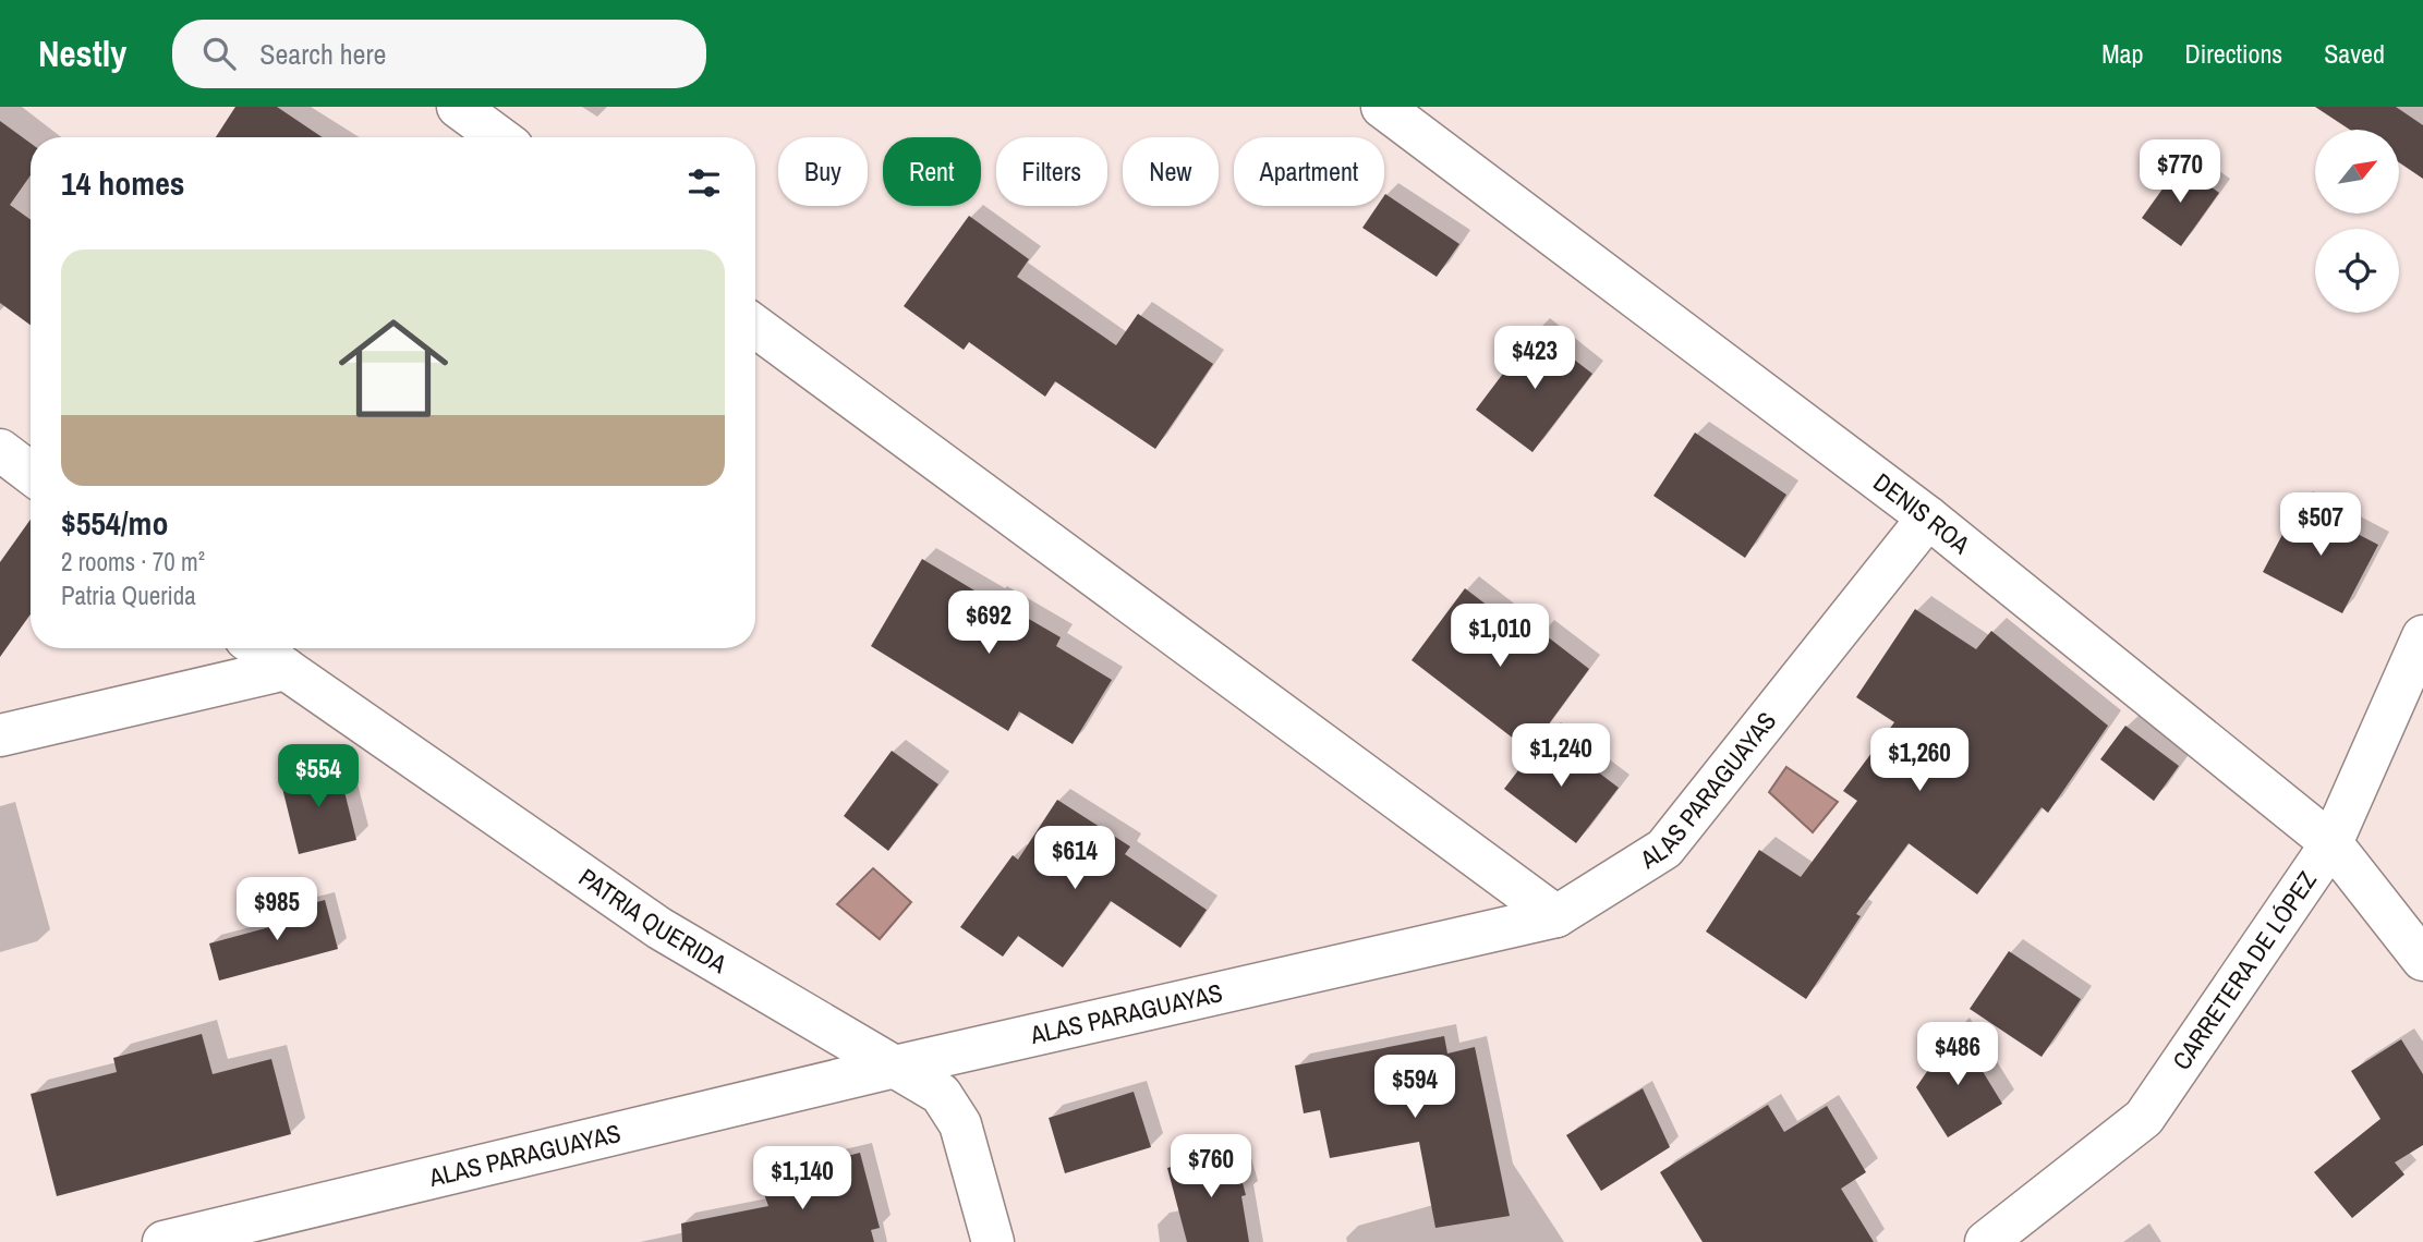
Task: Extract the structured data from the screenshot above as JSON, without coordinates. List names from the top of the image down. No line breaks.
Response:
{"streets":{"street":["DENIS ROA","ALAS PARAGUAYAS","PATRIA QUERIDA","CARRETERA DE LÓPEZ"]},"crossings":[["DENIS ROA","ALAS PARAGUAYAS"],["DENIS ROA","CARRETERA DE LÓPEZ"],["ALAS PARAGUAYAS","PATRIA QUERIDA"]],"north":"top right","page":{"header":"Nestly","search":"Search here","nav":["Map","Directions","Saved"],"chip":["Buy","Rent","Filters","New","Apartment"],"heading":"14 homes","price":["$770","$423","$507","$692","$1,010","$1,240","$1,260","$554","$614","$985","$486","$594","$760","$1,140"],"list":[{"name":"$554/mo","note":"2 rooms · 70 m² · Patria Querida"}]}}
